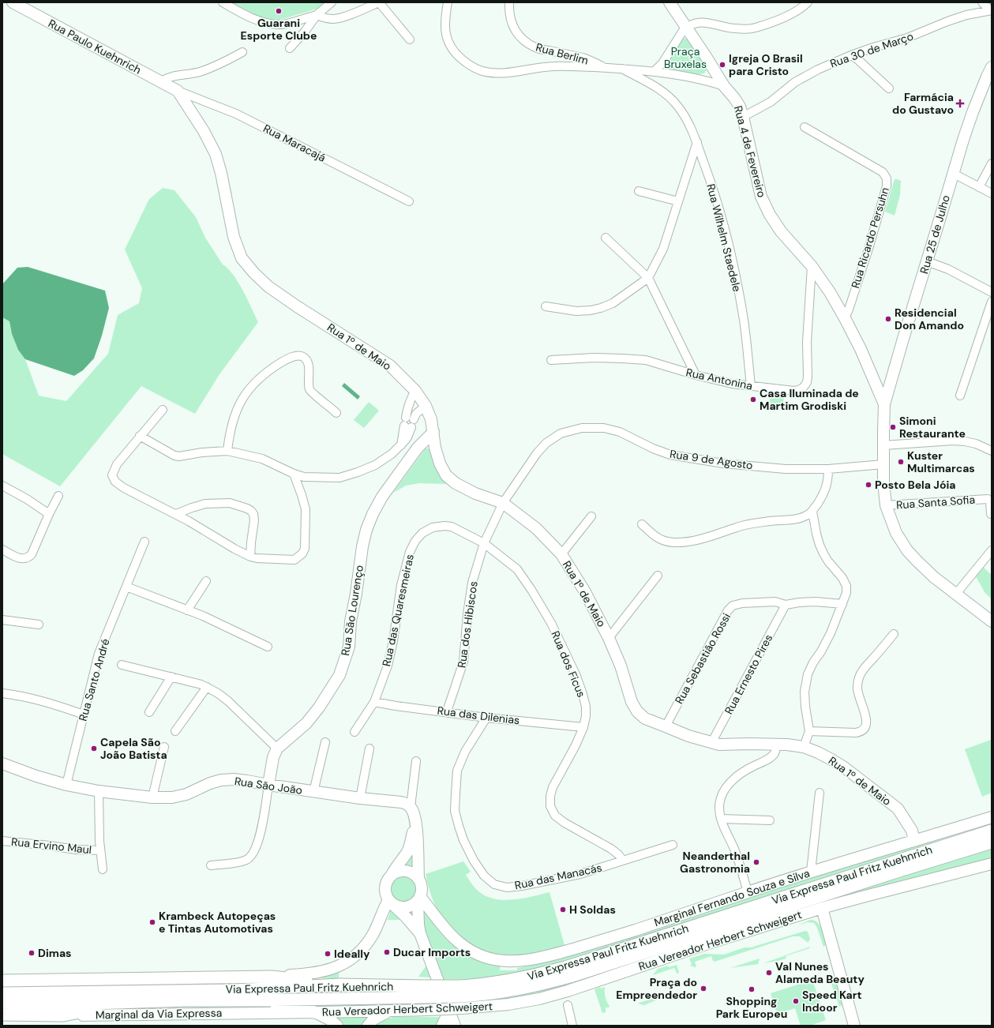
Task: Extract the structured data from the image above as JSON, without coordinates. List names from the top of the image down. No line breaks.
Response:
{"streets":{"main road":["Via Expressa Paul Fritz Kuehnrich","Marginal da Via Expressa"],"street":["Rua Paulo Kuehnrich","Rua 30 de Março","Rua Berlim","Rua Maracajá","Rua 4 de Fevereiro","Rua 25 de Julho","Rua Wilhelm Staedele","Rua Ricardo Persuhn","Rua 1º de Maio","Rua Antonina","Rua 9 de Agosto","Rua Santa Sofia","Rua São Lourenço","Rua das Quaresmeiras","Rua dos Hibiscos","Rua Sebastião Rossi","Rua dos Ficus","Rua Ernesto Pires","Rua Santo André","Rua das Dilenias","Rua São João","Rua Ervino Maul","Rua das Manacás","Marginal Fernando Souza e Silva","Rua Vereador Herbert Schweigert"]},"crossings":[["Rua Paulo Kuehnrich","Rua Maracajá"],["Rua Paulo Kuehnrich","Rua 1º de Maio"],["Rua 30 de Março","Rua 4 de Fevereiro"],["Rua Maracajá","Rua 1º de Maio"],["Rua 4 de Fevereiro","Rua 25 de Julho"],["Rua 4 de Fevereiro","Rua Ricardo Persuhn"],["Rua 4 de Fevereiro","Rua Antonina"],["Rua Wilhelm Staedele","Rua Antonina"],["Rua 1º de Maio","Rua 9 de Agosto"],["Rua 1º de Maio","Rua São Lourenço"],["Rua 1º de Maio","Rua dos Hibiscos"],["Rua 1º de Maio","Rua Sebastião Rossi"],["Rua 1º de Maio","Rua Ernesto Pires"],["Rua 1º de Maio","Marginal Fernando Souza e Silva"],["Rua 9 de Agosto","Rua dos Hibiscos"],["Rua das Quaresmeiras","Rua dos Hibiscos"],["Rua das Quaresmeiras","Rua dos Ficus"],["Rua das Quaresmeiras","Rua das Dilenias"],["Rua dos Hibiscos","Rua dos Ficus"],["Rua dos Hibiscos","Rua das Dilenias"],["Rua Sebastião Rossi","Rua Ernesto Pires"],["Rua dos Ficus","Rua das Dilenias"],["Rua dos Ficus","Rua das Manacás"],["Rua Santo André","Rua São João"],["Rua das Dilenias","Rua das Manacás"],["Rua Vereador Herbert Schweigert","Marginal da Via Expressa"]],"parks":["Praça Bruxelas"],"places":{"other":["Guarani Esporte Clube","Igreja O Brasil para Cristo","Residencial Don Amando","Casa Iluminada de Martim Grodiski","Simoni Restaurante","Kuster Multimarcas","Posto Bela Jóia","Capela São João Batista","Neanderthal Gastronomia","H Soldas","Krambeck Autopeças e Tintas Automotivas","Ducar Imports","Dimas","Ideally","Val Nunes Alameda Beauty","Praça do Empreendedor","Shopping Park Europeu","Speed Kart Indoor"],"health":["Farmácia do Gustavo"]}}
